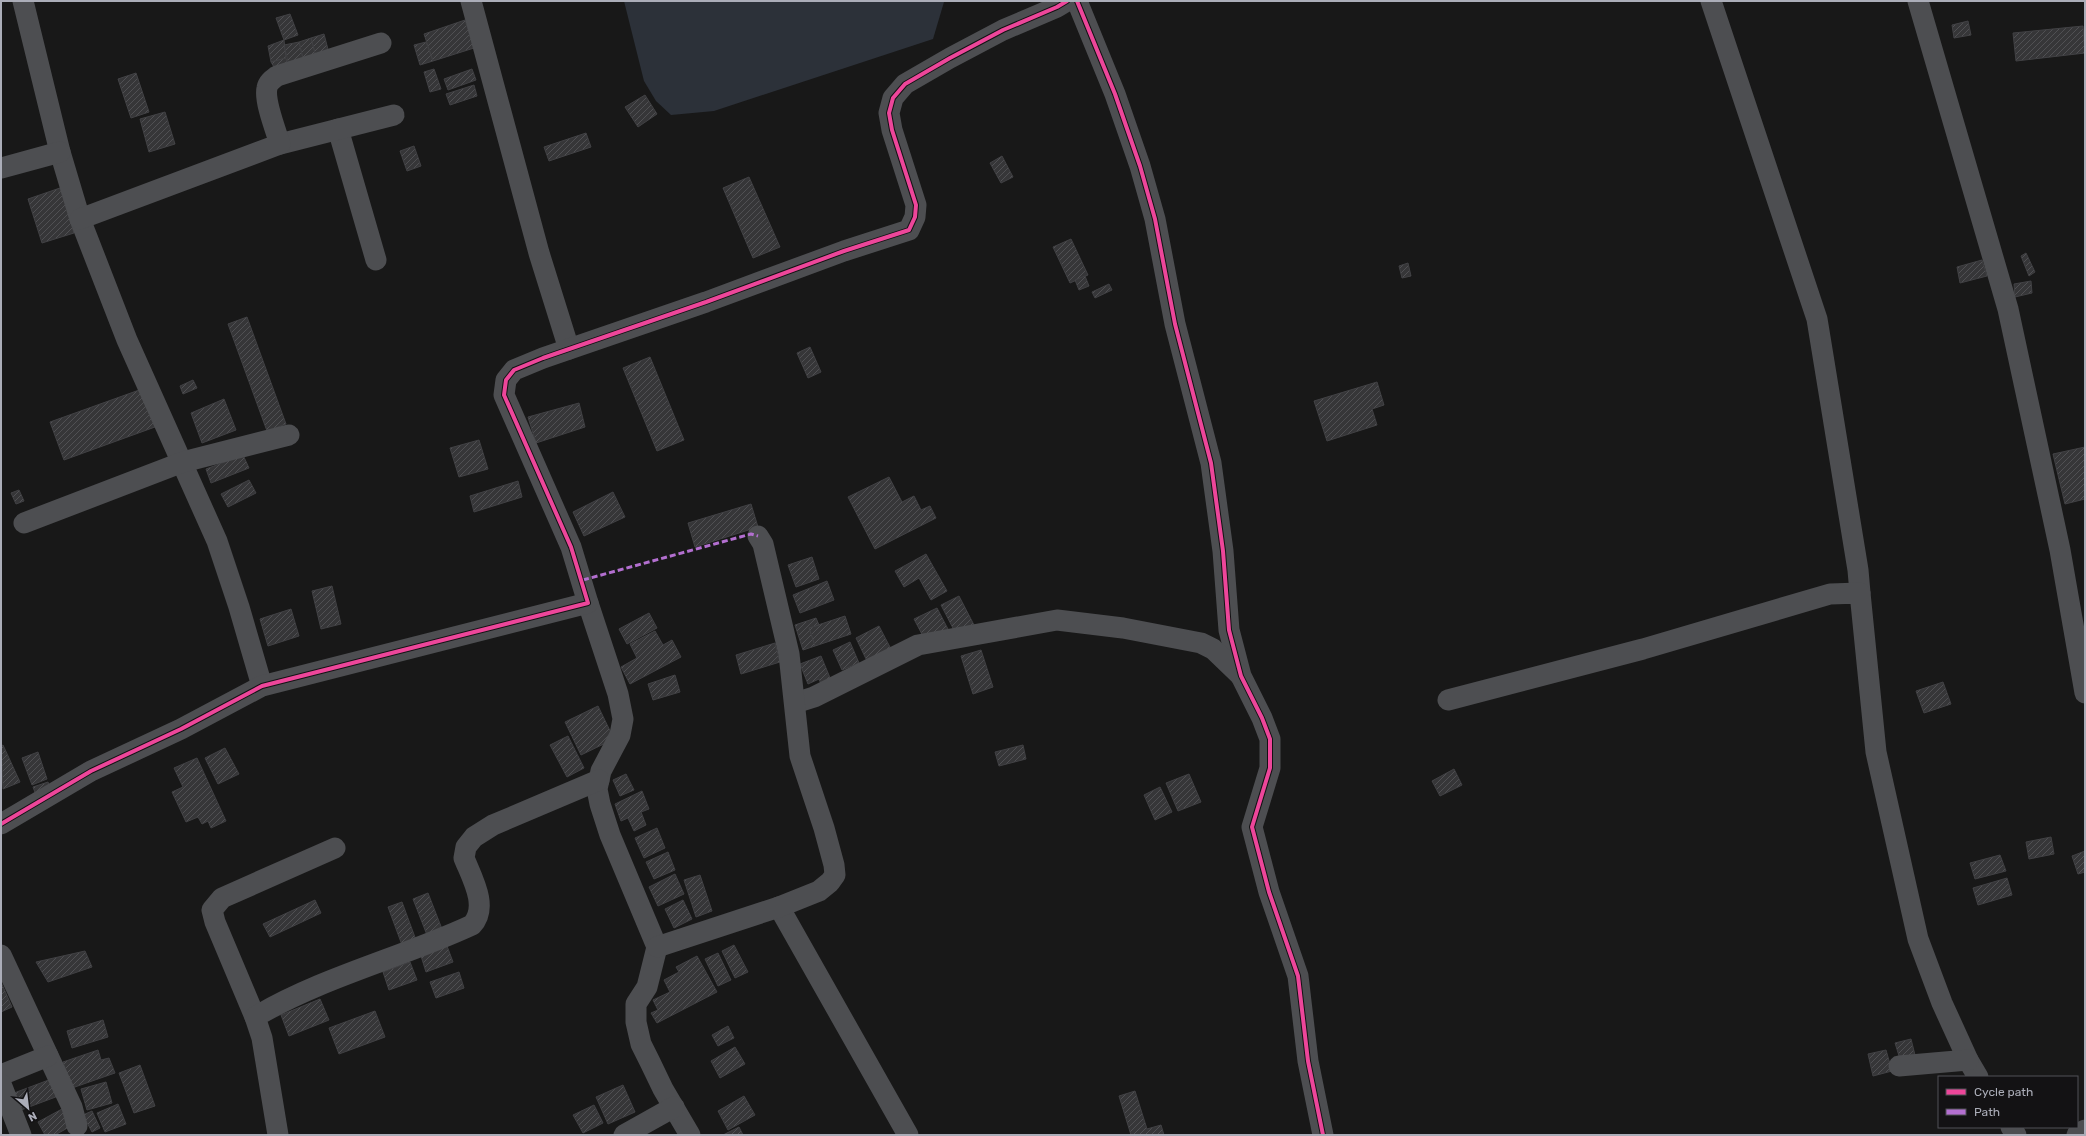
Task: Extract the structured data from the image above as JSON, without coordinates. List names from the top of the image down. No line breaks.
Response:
{"legend":["Cycle path","Path"],"north":"bottom right"}
